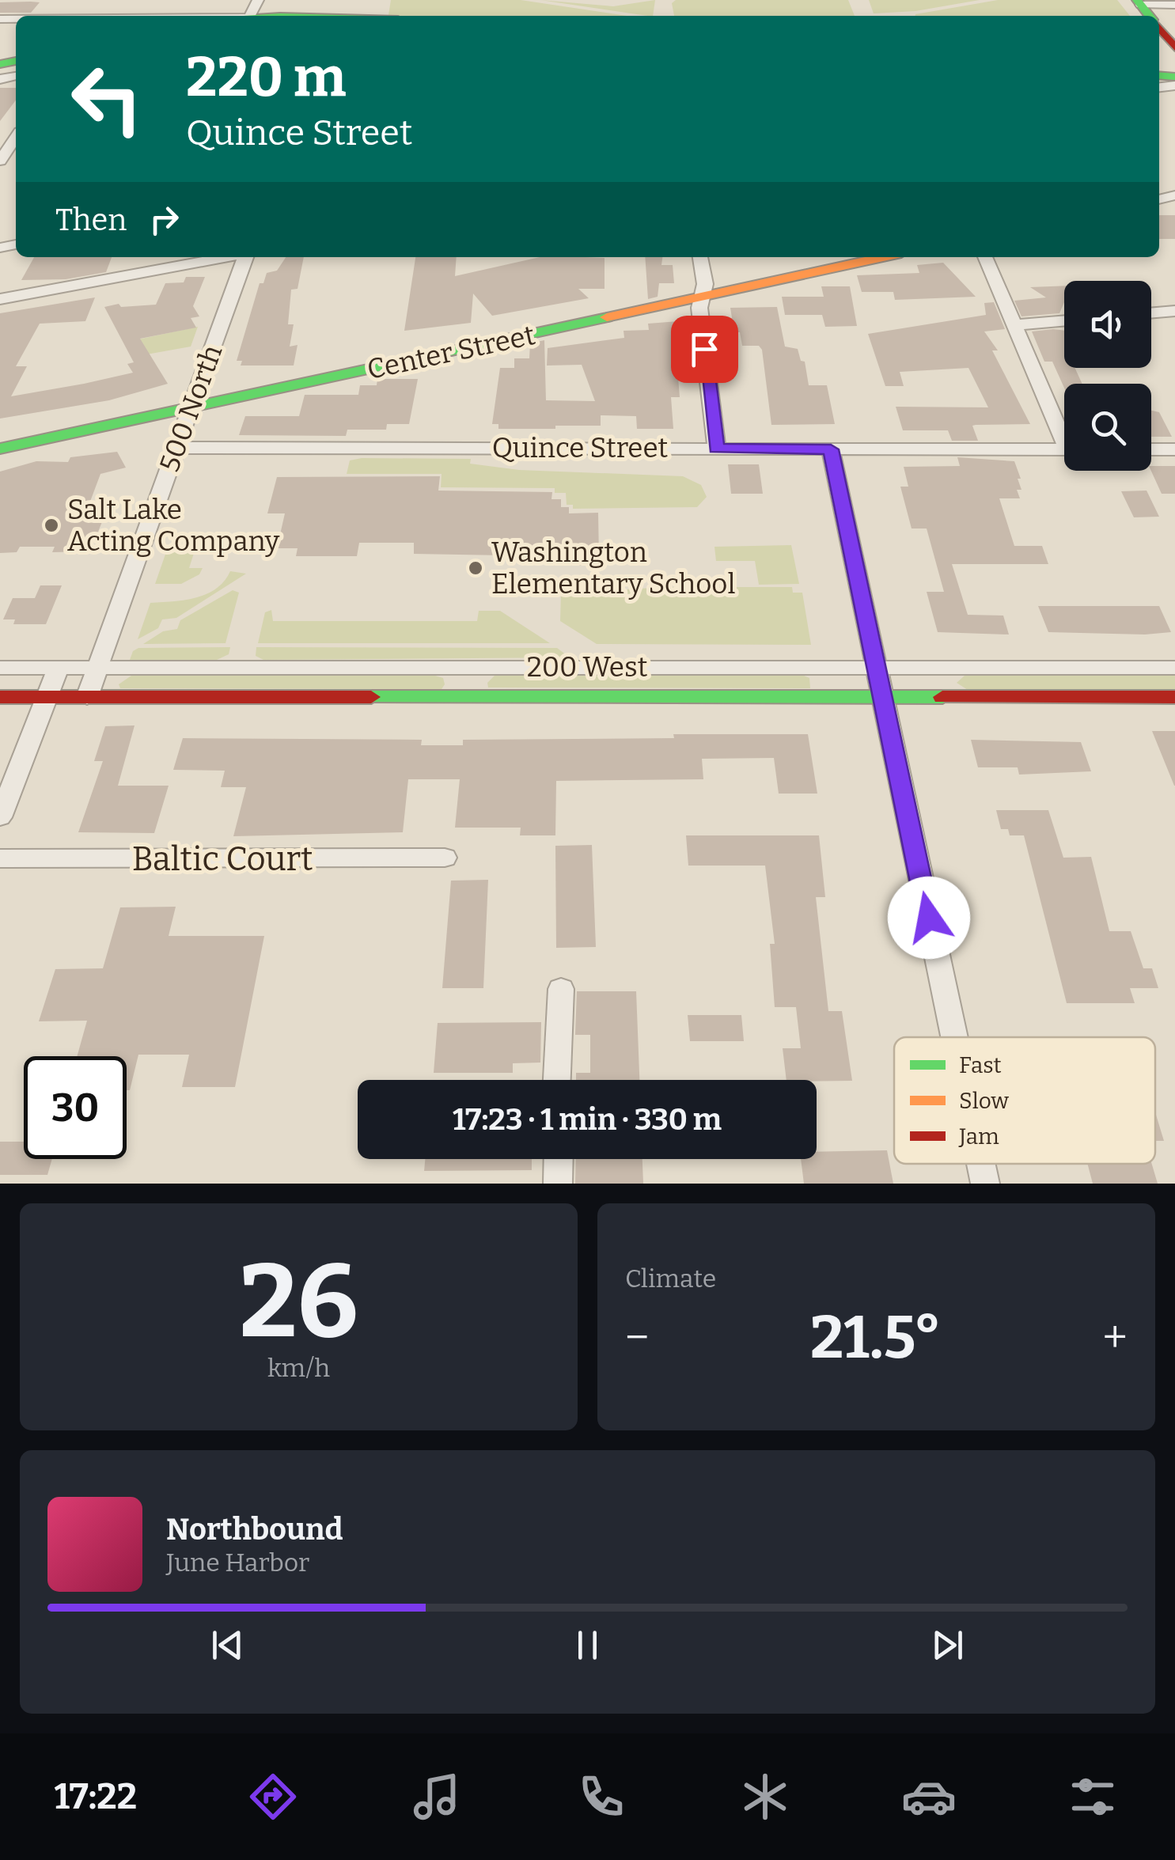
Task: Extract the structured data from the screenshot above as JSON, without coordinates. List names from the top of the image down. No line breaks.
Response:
{"streets":{"street":["Center Street","500 North","Quince Street","200 West","Baltic Court"]},"crossings":[["Center Street","500 North"],["500 North","Quince Street"],["500 North","200 West"]],"places":["Salt Lake Acting Company","Washington Elementary School"],"legend":["Fast","Slow","Jam"],"page":{"turn":["220 m","Quince Street"],"then":"Then","limit":"30","trip":"17:23 · 1 min · 330 m","tile":[["26","km/h"],"Climate"],"heat":["−","21.5°","+"],"song":["Northbound","June Harbor"],"tabs":"17:22"}}
